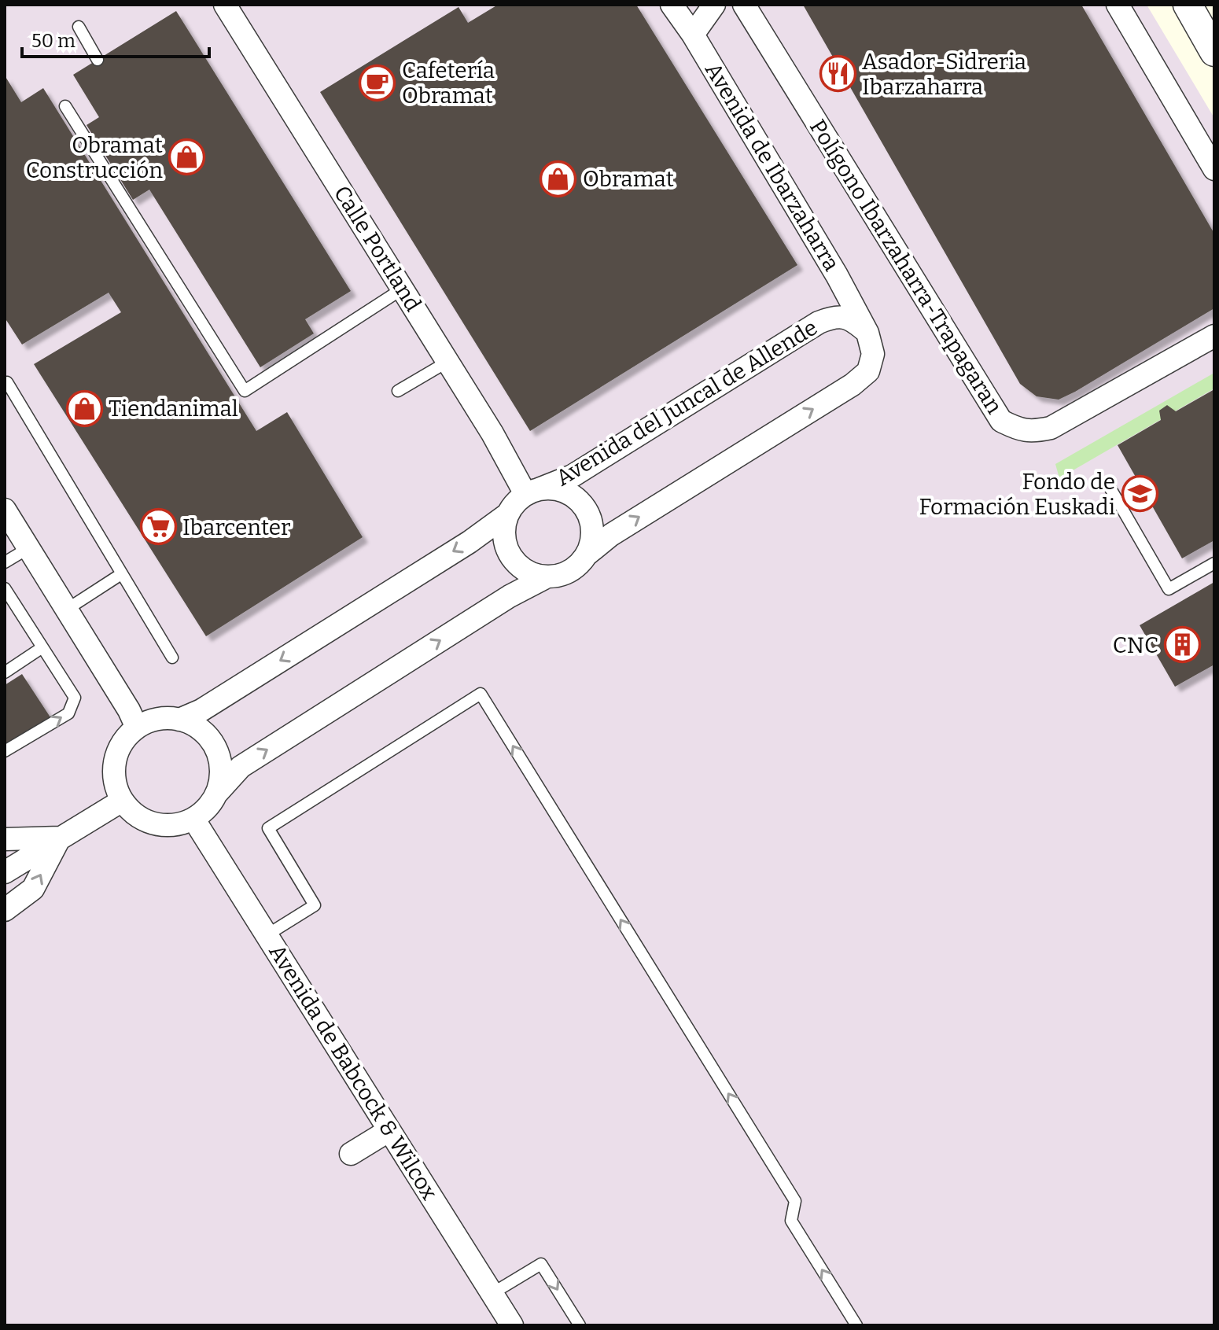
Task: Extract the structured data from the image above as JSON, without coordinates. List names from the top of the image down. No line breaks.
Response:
{"streets":{"street":["Avenida de Ibarzaharra","Calle Portland","Polígono Ibarzaharra-Trapagaran","Avenida del Juncal de Allende","Avenida de Babcock & Wilcox"]},"crossings":[["Avenida de Ibarzaharra","Avenida del Juncal de Allende"],["Calle Portland","Avenida del Juncal de Allende"]],"places":{"restaurant":["Asador-Sidreria Ibarzaharra"],"cafe":["Cafetería Obramat"],"shop":["Obramat Construcción","Obramat","Tiendanimal"],"school or university":["Fondo de Formación Euskadi"],"supermarket":["Ibarcenter"],"building":["CNC"]},"scale_bar":"50 m"}
